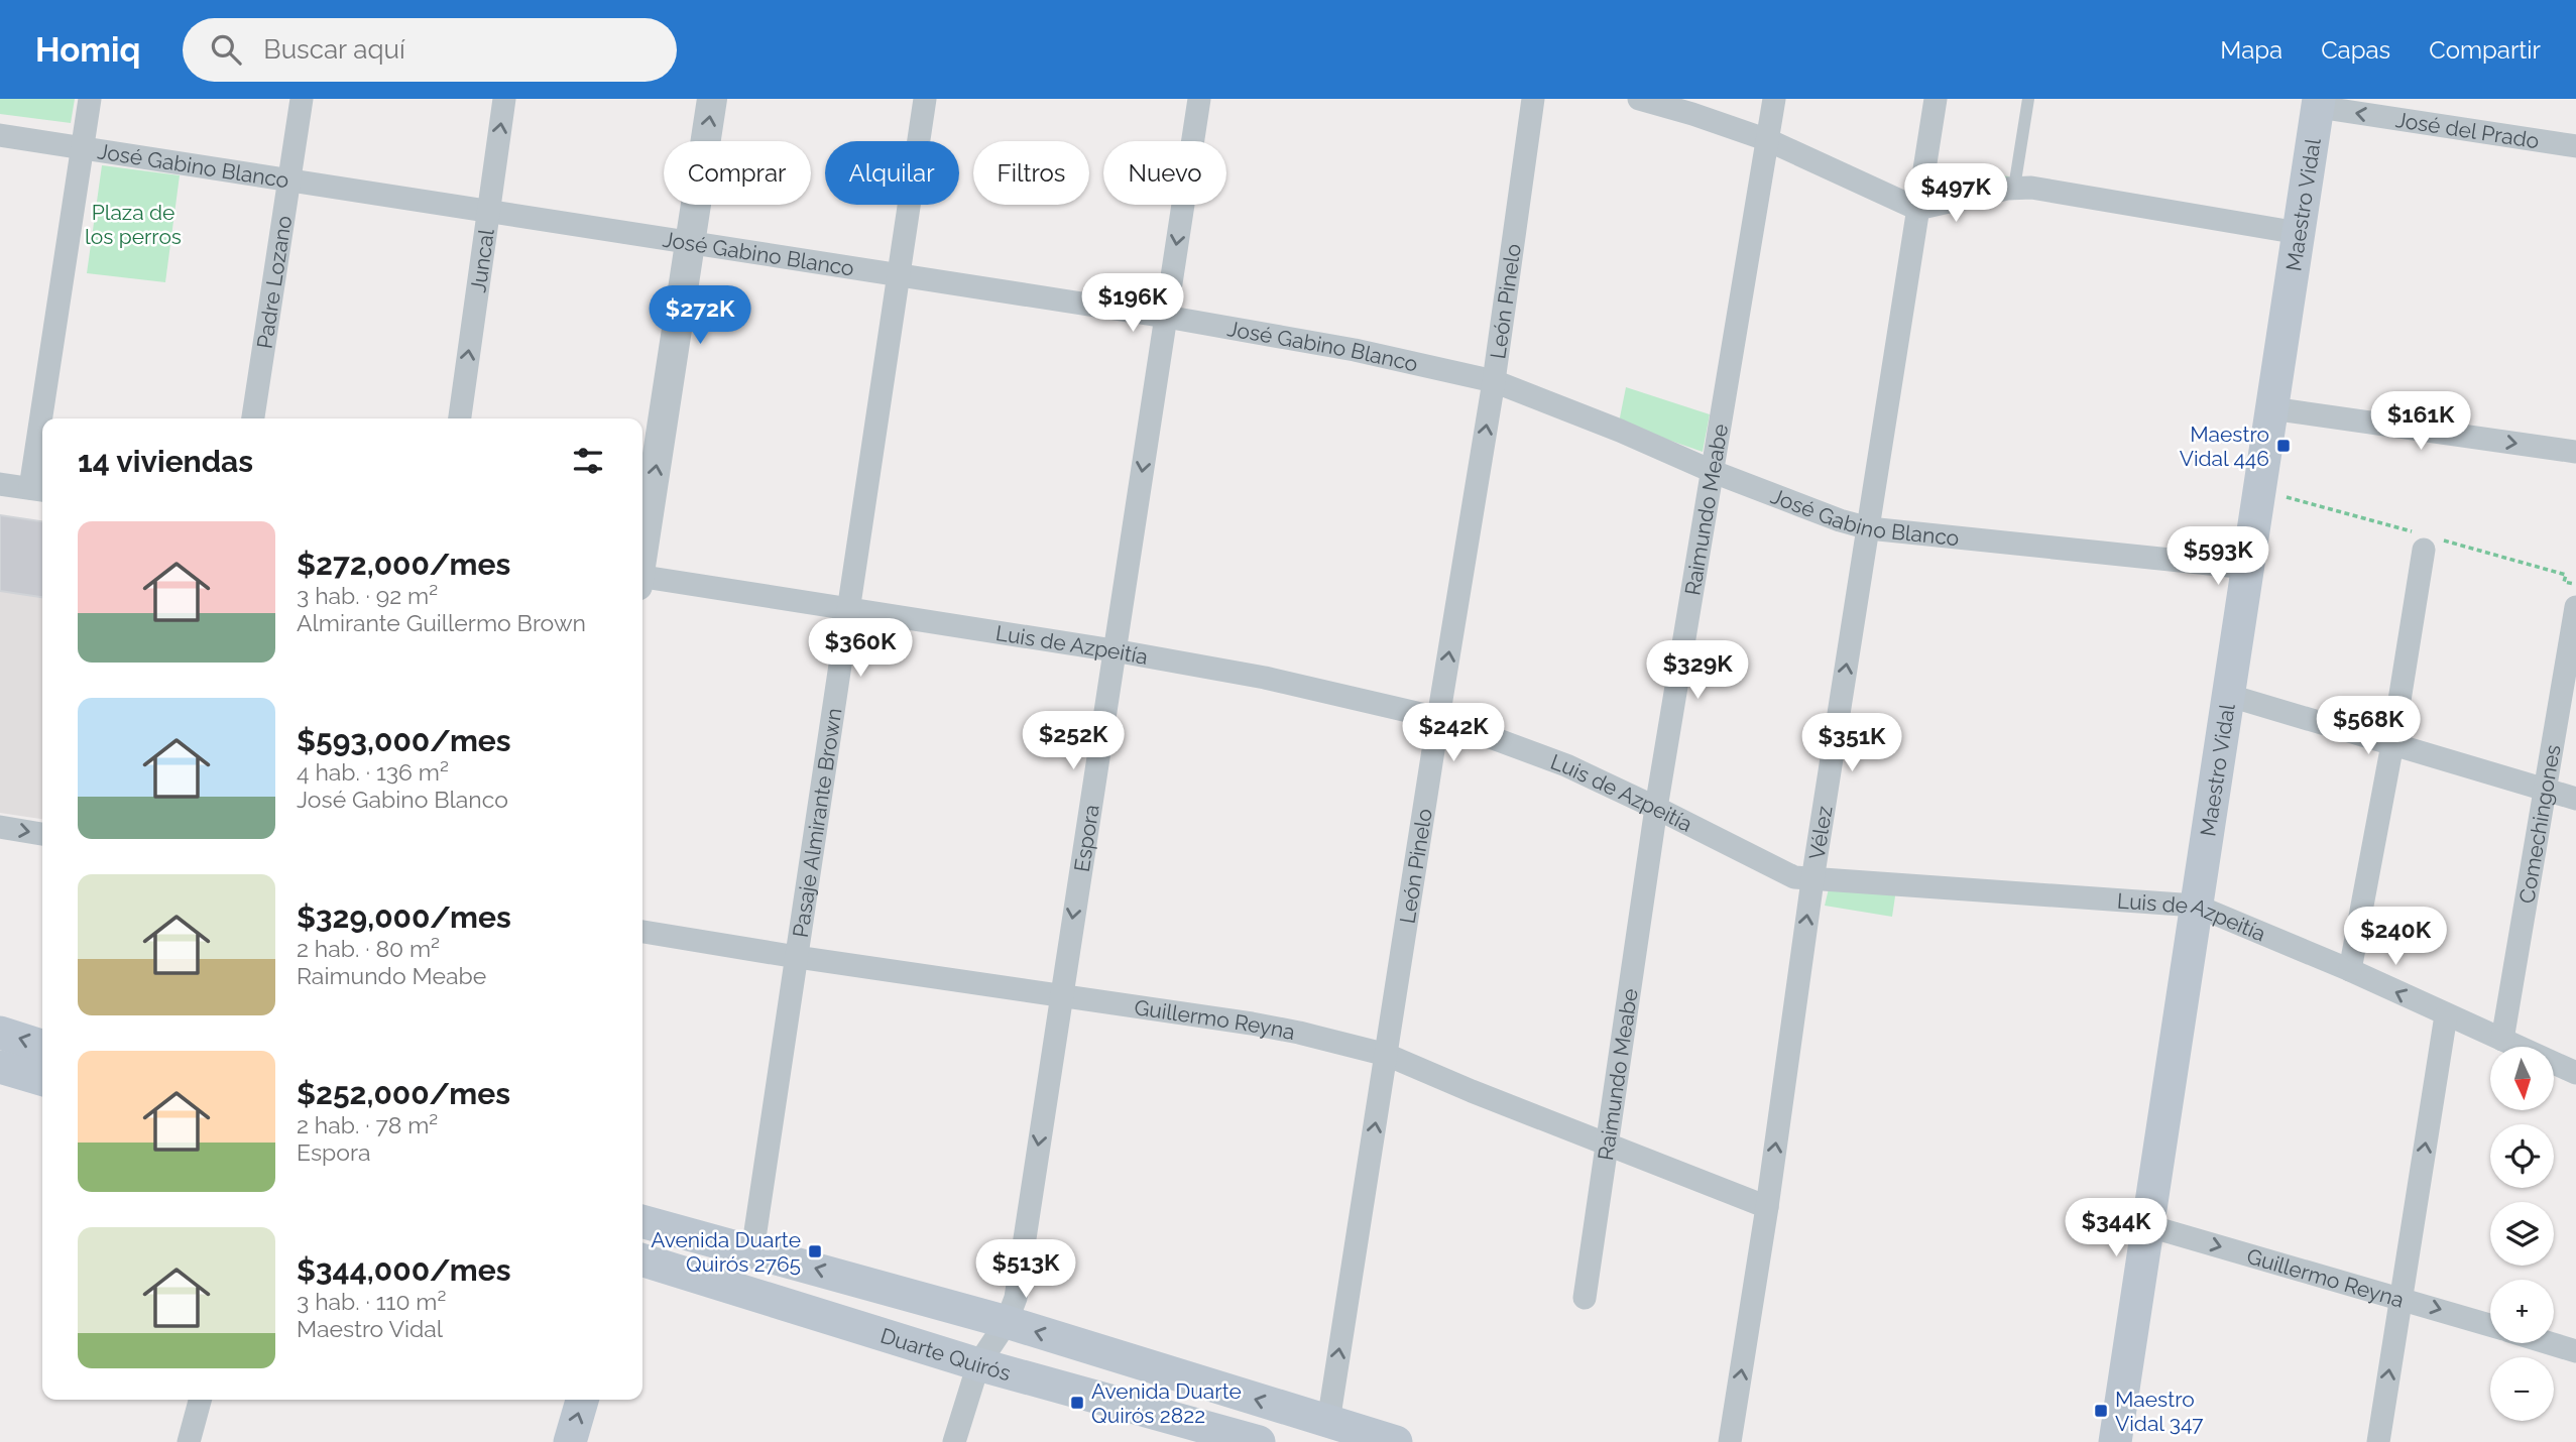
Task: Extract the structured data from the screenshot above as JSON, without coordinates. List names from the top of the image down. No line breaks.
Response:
{"streets":{"main road":["Maestro Vidal","Duarte Quirós"],"street":["José del Prado","José Gabino Blanco","Juncal","Padre Lozano","León Pinelo","Raimundo Meabe","Luis de Azpeitía","Pasaje Almirante Brown","Comechingones","Vélez","Espora","Guillermo Reyna"]},"crossings":[["José del Prado","Maestro Vidal"],["José Gabino Blanco","Maestro Vidal"],["José Gabino Blanco","Juncal"],["José Gabino Blanco","Padre Lozano"],["José Gabino Blanco","León Pinelo"],["José Gabino Blanco","Raimundo Meabe"],["José Gabino Blanco","Pasaje Almirante Brown"],["José Gabino Blanco","Vélez"],["José Gabino Blanco","Espora"],["Maestro Vidal","Luis de Azpeitía"],["Maestro Vidal","Guillermo Reyna"],["León Pinelo","Luis de Azpeitía"],["León Pinelo","Guillermo Reyna"],["León Pinelo","Duarte Quirós"],["Raimundo Meabe","Luis de Azpeitía"],["Raimundo Meabe","Guillermo Reyna"],["Luis de Azpeitía","Pasaje Almirante Brown"],["Luis de Azpeitía","Comechingones"],["Luis de Azpeitía","Vélez"],["Luis de Azpeitía","Espora"],["Pasaje Almirante Brown","Guillermo Reyna"],["Pasaje Almirante Brown","Duarte Quirós"],["Vélez","Guillermo Reyna"],["Espora","Guillermo Reyna"],["Espora","Duarte Quirós"]],"one_way":["José del Prado","León Pinelo","Vélez","Espora"],"parks":["Plaza de los perros"],"places":{"transit":["Maestro Vidal 446","Avenida Duarte Quirós 2765","Avenida Duarte Quirós 2822","Maestro Vidal 347"]},"north":"bottom","page":{"header":"Homiq","search":"Buscar aquí","nav":["Mapa","Capas","Compartir"],"chip":["Comprar","Alquilar","Filtros","Nuevo"],"price":["$497K","$196K","$272K","$161K","$593K","$360K","$329K","$568K","$242K","$252K","$351K","$240K","$344K","$513K"],"heading":"14 viviendas","list":[{"name":"$272,000/mes","note":"3 hab. · 92 m² · Almirante Guillermo Brown"},{"name":"$593,000/mes","note":"4 hab. · 136 m² · José Gabino Blanco"},{"name":"$329,000/mes","note":"2 hab. · 80 m² · Raimundo Meabe"},{"name":"$252,000/mes","note":"2 hab. · 78 m² · Espora"},{"name":"$344,000/mes","note":"3 hab. · 110 m² · Maestro Vidal"}],"map_buttons":["+","−"]}}
